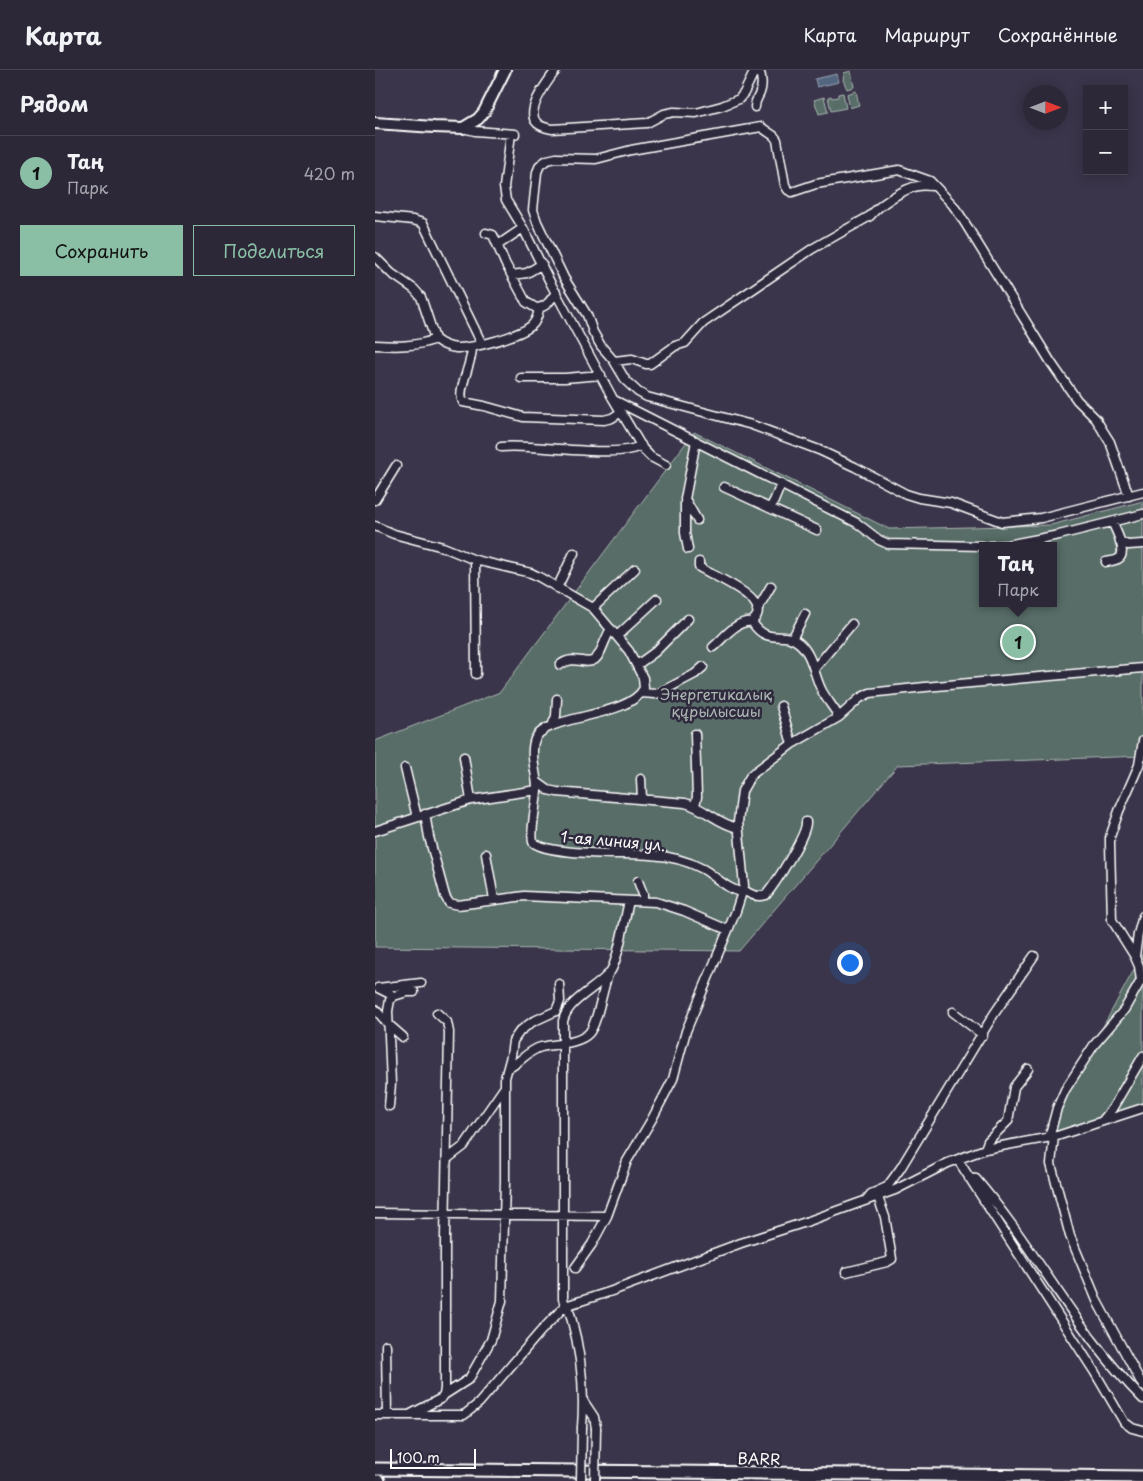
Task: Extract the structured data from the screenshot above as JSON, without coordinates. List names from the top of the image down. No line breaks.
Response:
{"streets":{"highway":["BARR"],"street":["1-ая линия ул."]},"parks":["Энергетикалық құрылысшы"],"scale_bar":"100 m","north":"right","page":{"header":"Карта","nav":["Карта","Маршрут","Сохранённые"],"heading":"Рядом","map_buttons":["+","−"],"list":[{"mark":"1","name":"Таң","note":"Парк","value":"420 m"}],"buttons":["Сохранить","Поделиться"],"popup":["Таң","Парк"],"pins":"1","scale":"100 m"}}
